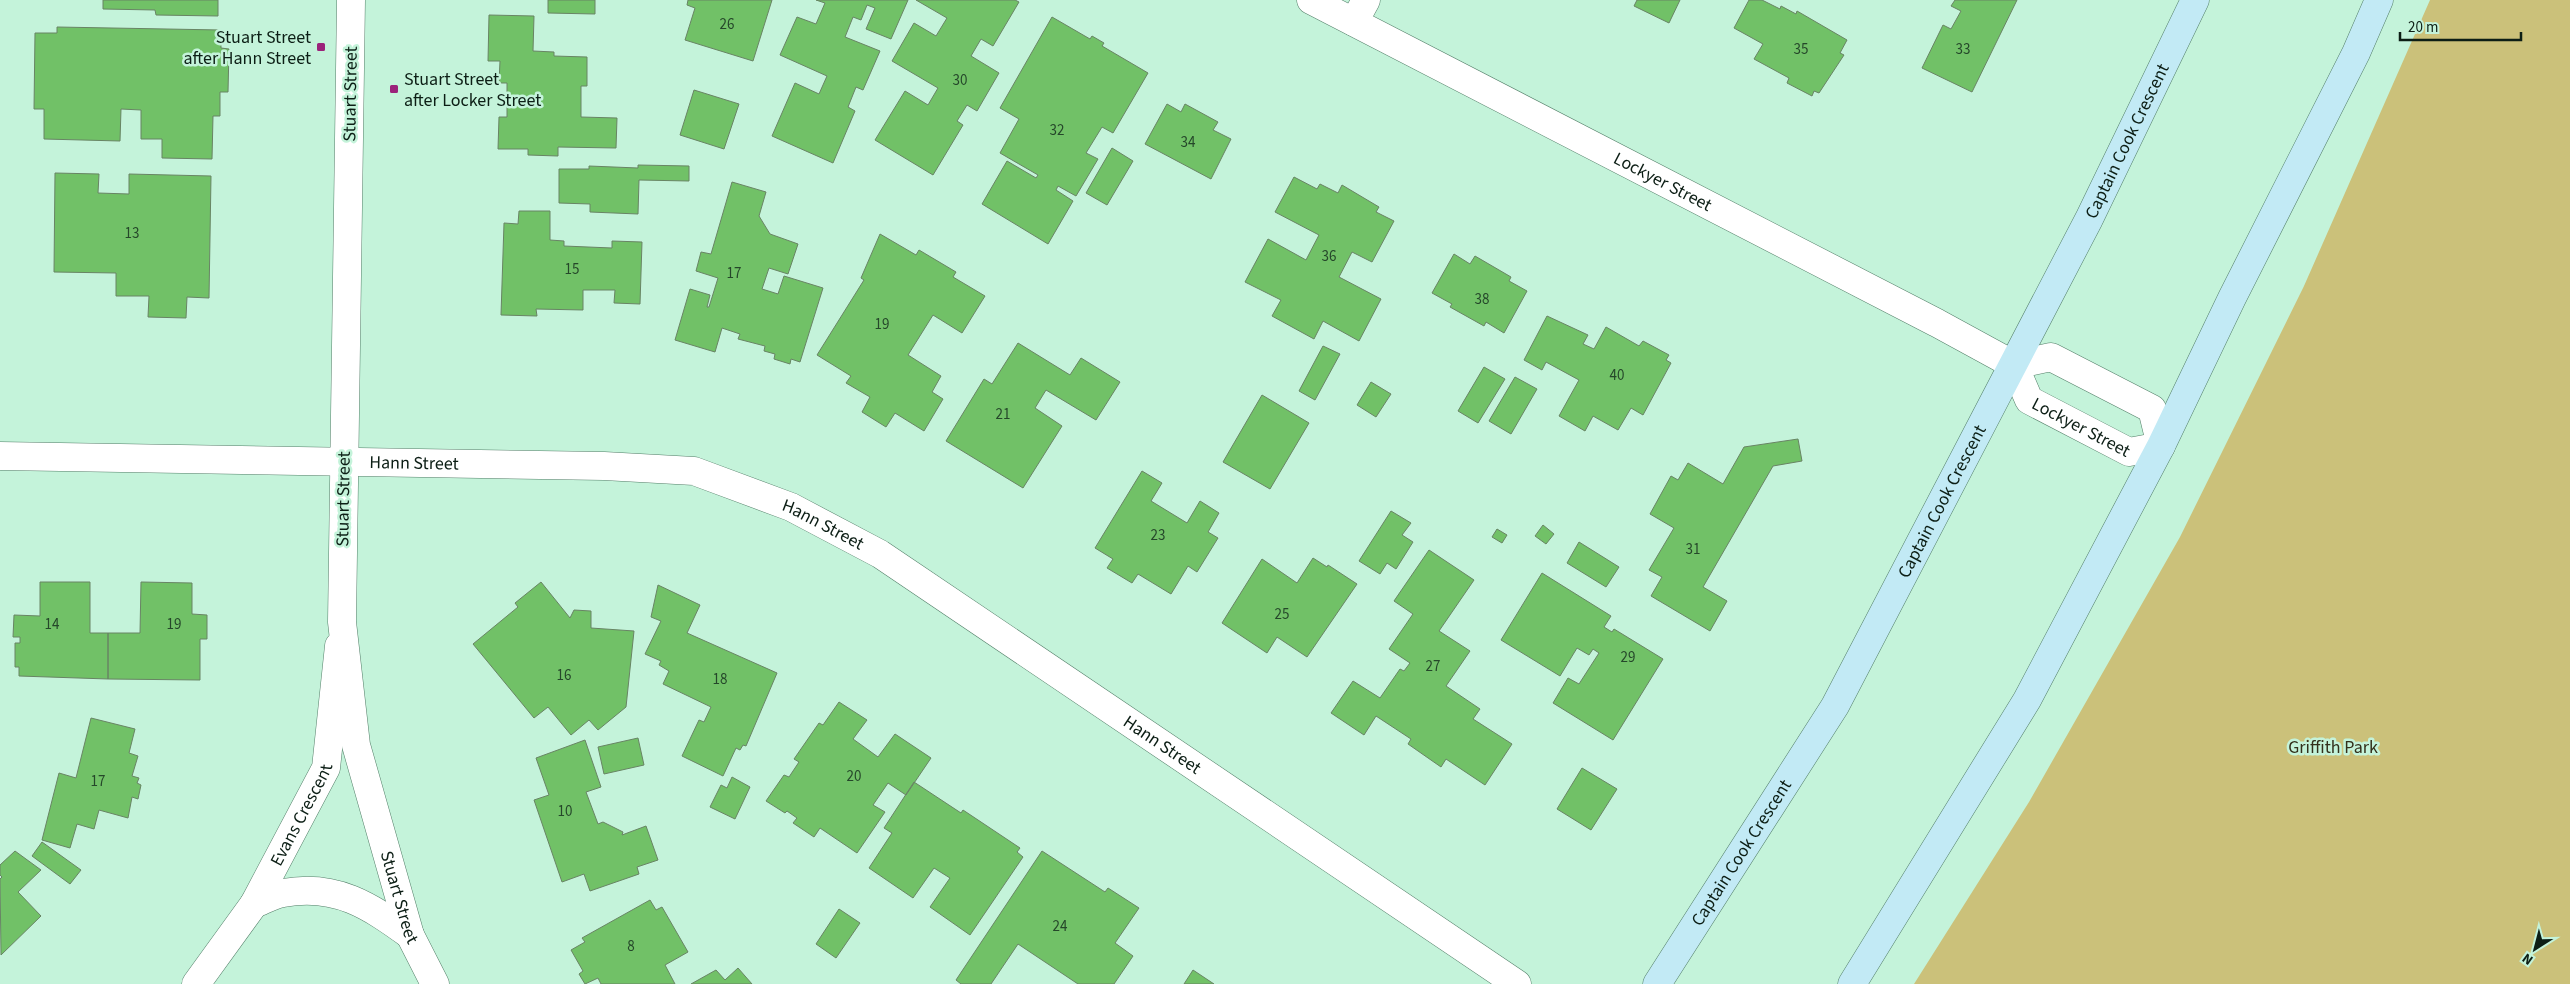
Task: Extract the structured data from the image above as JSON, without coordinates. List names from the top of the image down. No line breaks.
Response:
{"streets":{"main road":["Captain Cook Crescent"],"street":["Stuart Street","Lockyer Street","Hann Street","Evans Crescent"]},"crossings":[["Stuart Street","Hann Street"],["Stuart Street","Evans Crescent"],["Captain Cook Crescent","Lockyer Street"]],"parks":["Griffith Park"],"places":{"transit":["Stuart Street after Hann Street","Stuart Street after Locker Street"]},"house_numbers":["26","35","33","30","32","34","13","36","15","17","38","19","40","21","23","31","25","14","19","29","27","16","18","20","17","10","24","8"],"scale_bar":"20 m","north":"bottom left"}
